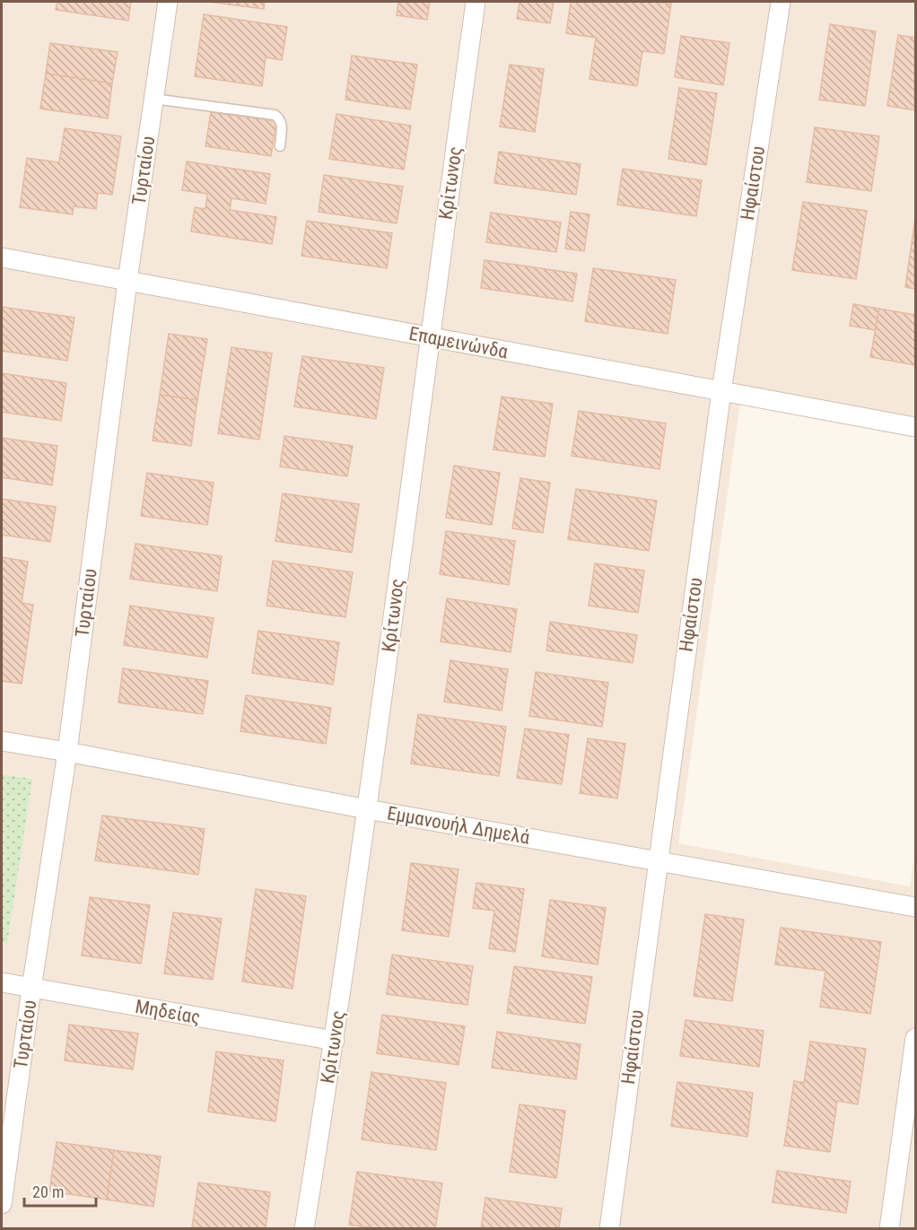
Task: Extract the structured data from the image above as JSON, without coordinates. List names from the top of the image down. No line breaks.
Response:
{"streets":{"street":["Τυρταίου","Κρίτωνος","Ηφαίστου","Επαμεινώνδα","Εμμανουήλ Δημελά","Μηδείας"]},"crossings":[["Τυρταίου","Επαμεινώνδα"],["Τυρταίου","Εμμανουήλ Δημελά"],["Τυρταίου","Μηδείας"],["Κρίτωνος","Επαμεινώνδα"],["Κρίτωνος","Εμμανουήλ Δημελά"],["Κρίτωνος","Μηδείας"],["Ηφαίστου","Επαμεινώνδα"],["Ηφαίστου","Εμμανουήλ Δημελά"]],"scale_bar":"20 m"}
